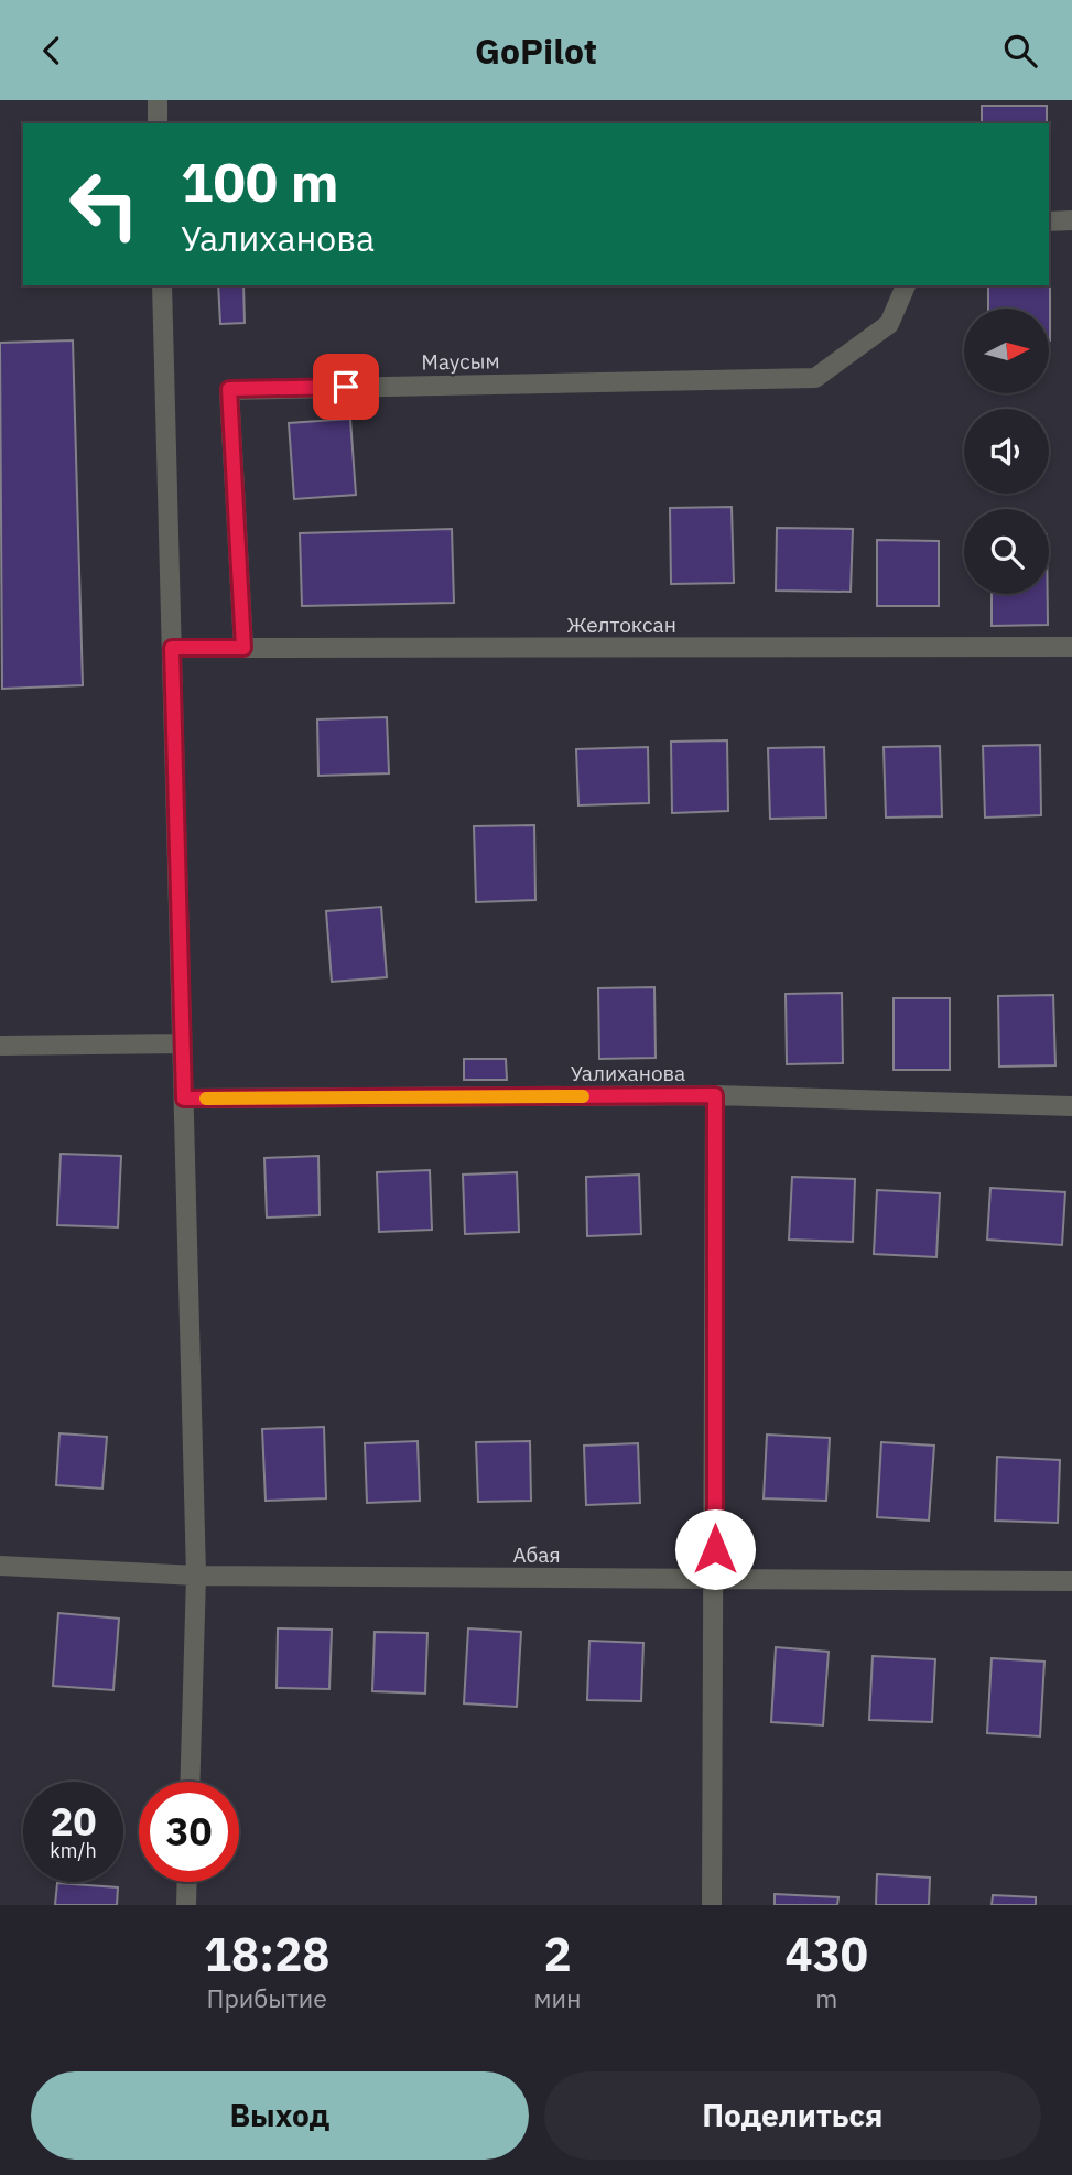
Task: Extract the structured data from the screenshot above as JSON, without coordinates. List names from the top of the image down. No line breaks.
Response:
{"streets":{"street":["Маусым","Желтоксан","Уалиханова","Абая"]},"crossings":[["Маусым","Желтоксан"]],"north":"right","page":{"header":"GoPilot","turn":["100 m","Уалиханова"],"speed":"20 km/h","limit":"30","eta":["18:28","Прибытие","2","мин","430","m"],"buttons":["Выход","Поделиться"]}}
